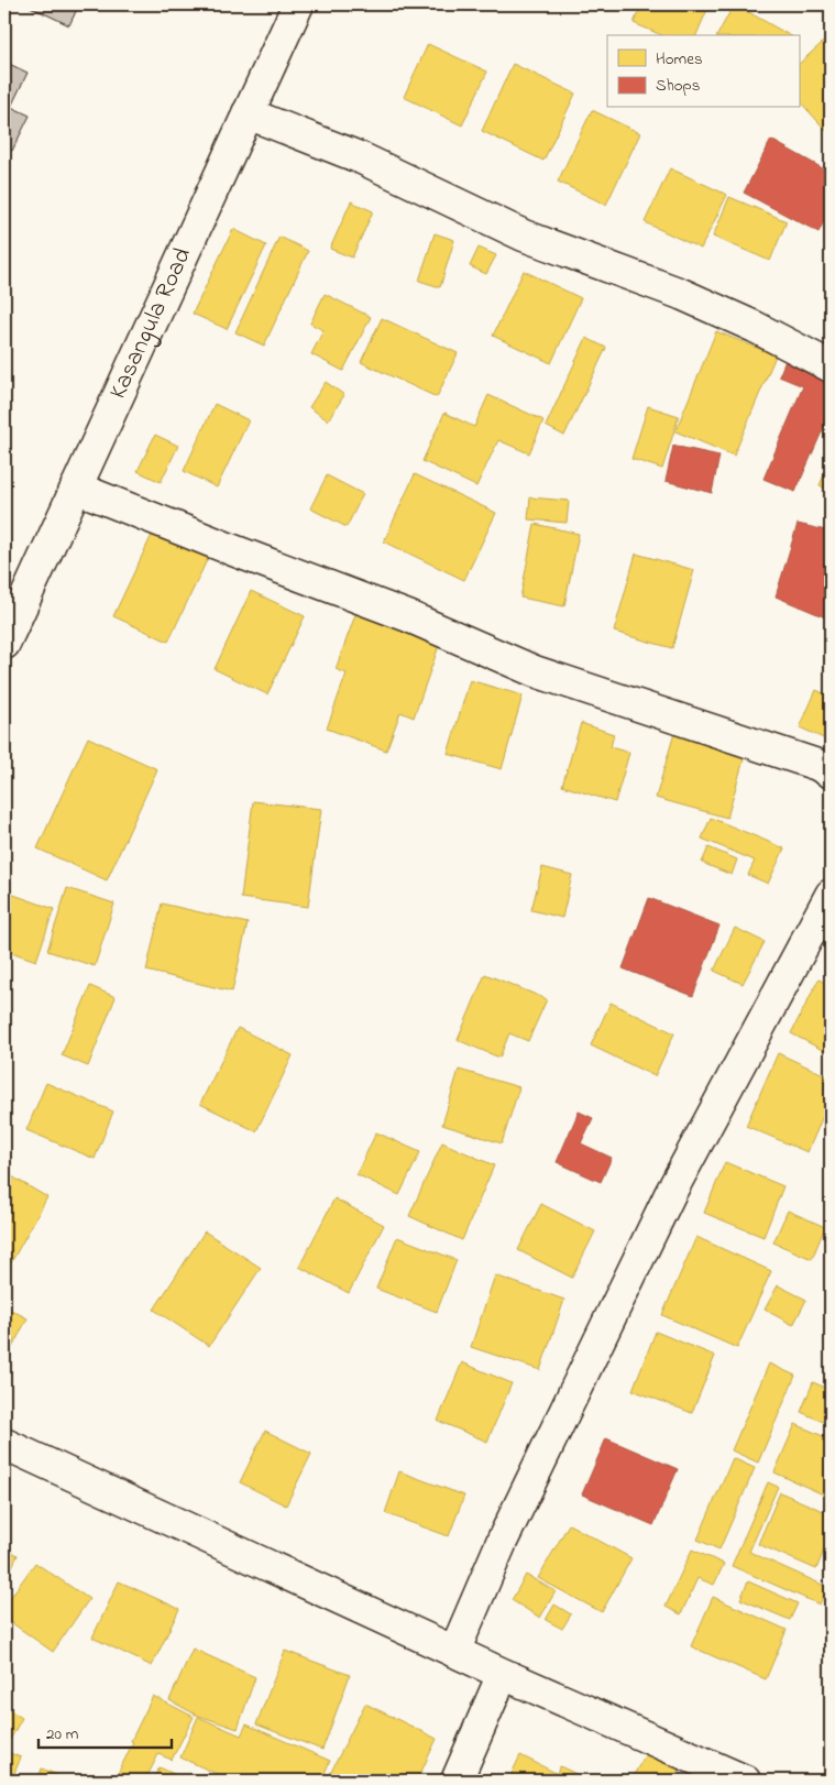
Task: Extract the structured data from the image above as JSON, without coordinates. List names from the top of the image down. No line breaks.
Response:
{"streets":{"street":["Kasangula Road"]},"legend":["Homes","Shops"],"scale_bar":"20 m"}
